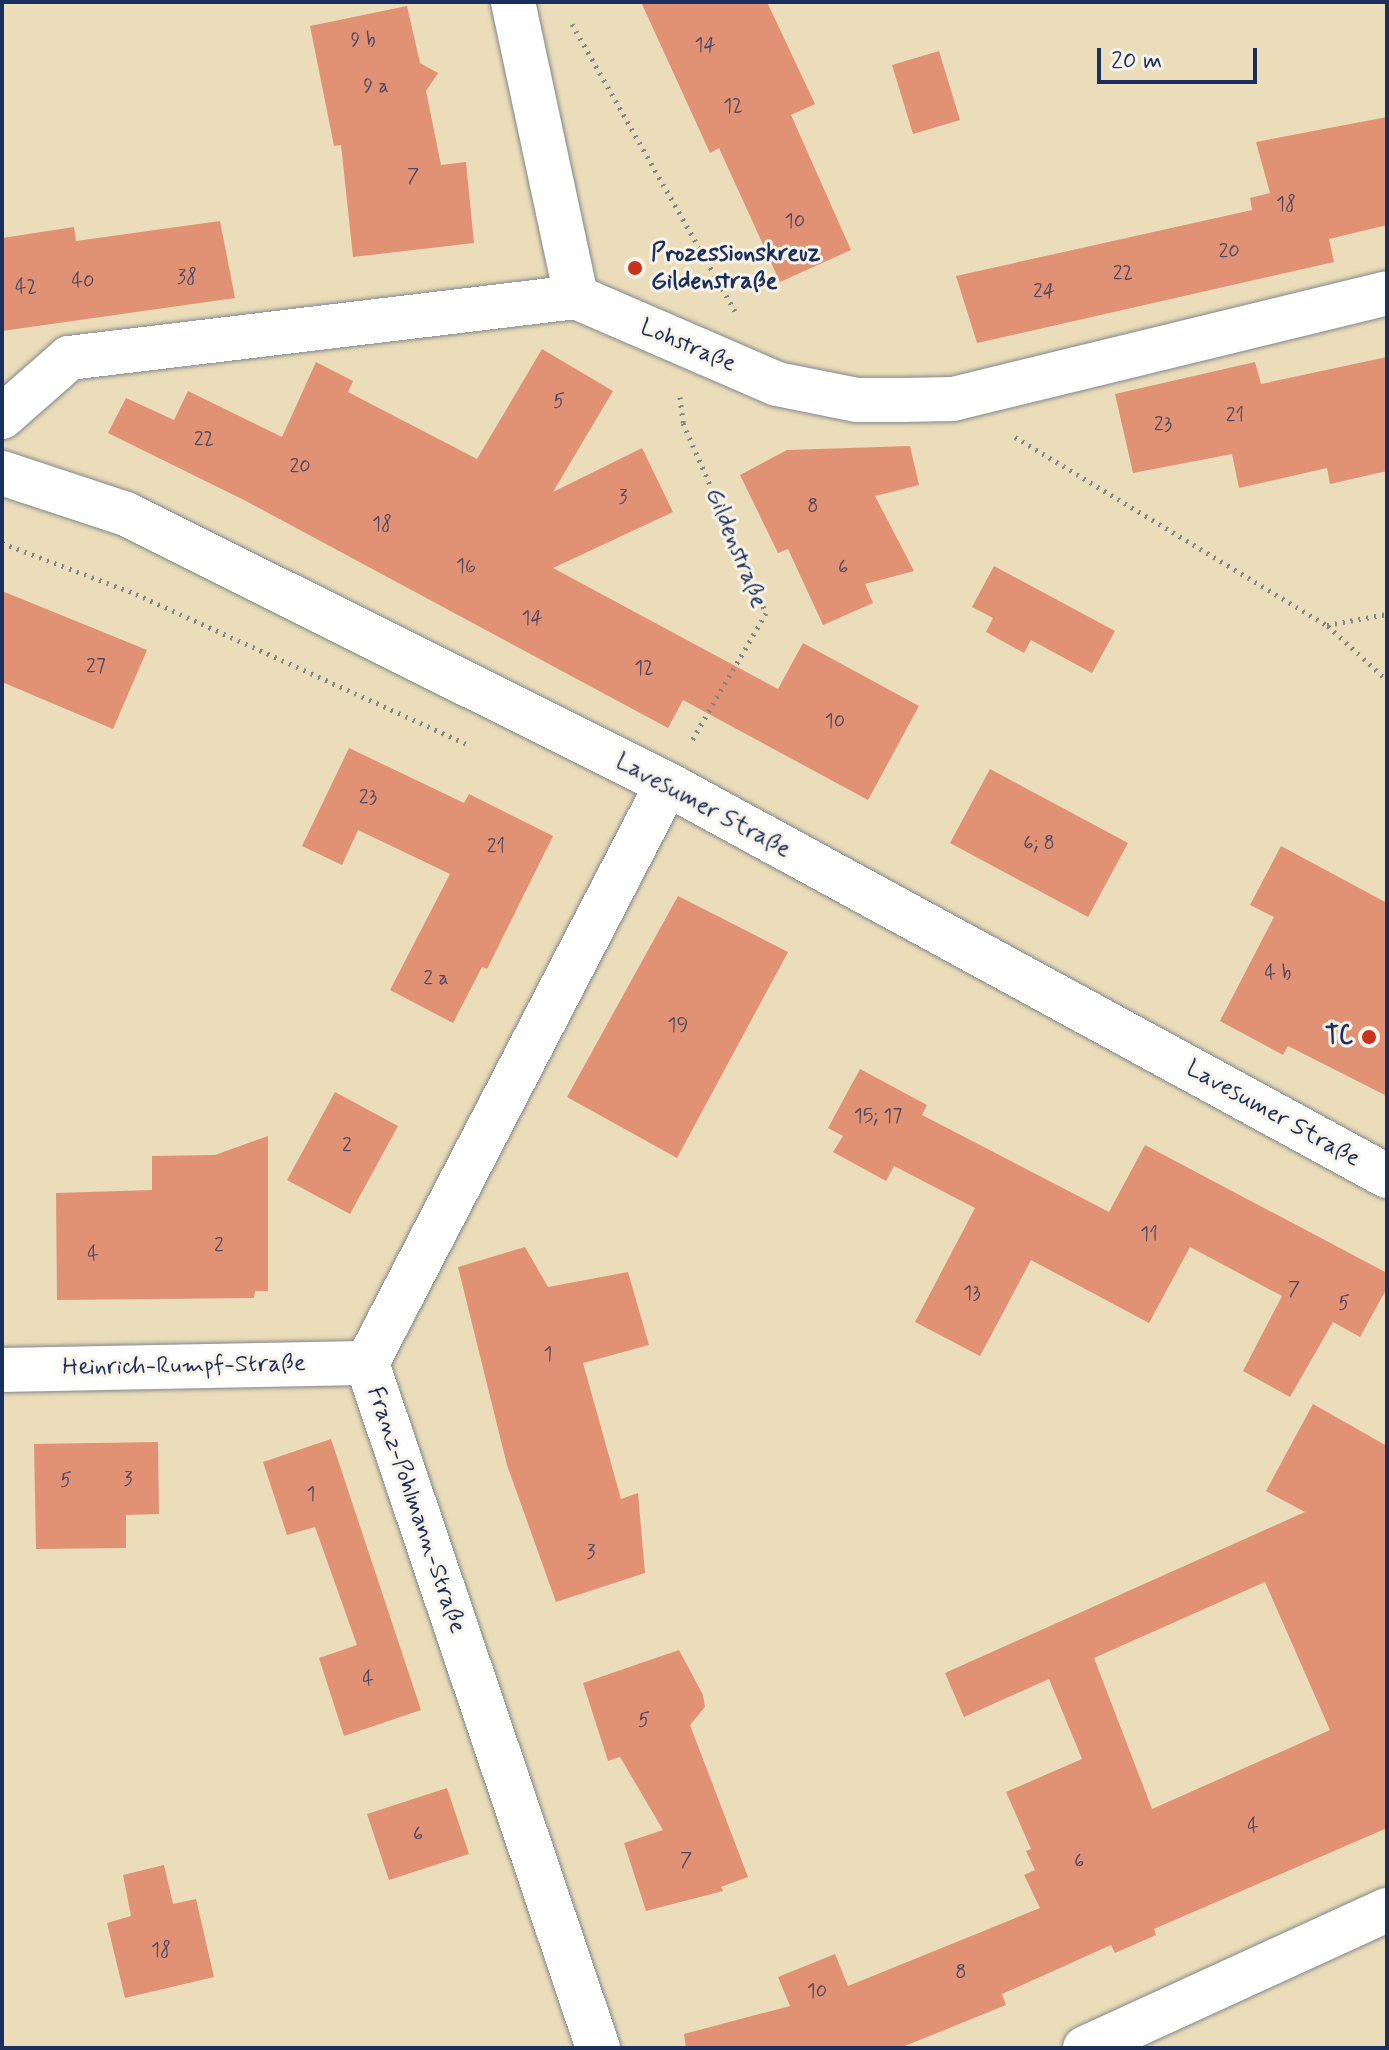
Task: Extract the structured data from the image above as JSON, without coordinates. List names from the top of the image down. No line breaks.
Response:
{"streets":{"street":["Lohstraße","Lavesumer Straße","Heinrich-Rumpf-Straße","Franz-Pohlmann-Straße"],"path":["Gildenstraße"]},"crossings":[["Lohstraße","Gildenstraße"],["Gildenstraße","Lavesumer Straße"],["Gildenstraße","Franz-Pohlmann-Straße"],["Lavesumer Straße","Franz-Pohlmann-Straße"],["Heinrich-Rumpf-Straße","Franz-Pohlmann-Straße"]],"places":["Prozessionskreuz Gildenstraße","TC"],"house_numbers":["9 b","14","9 a","12","7","18","10","20","22","38","40","42","24","5","21","23","22","20","3","8","18","16","6","14","27","12","10","23","6; 8","21","4 b","2 a","19","15; 17","2","11","2","4","7","13","5","1","3","5","1","3","4","5","4","6","7","6","18","8","10"],"scale_bar":"20 m"}
